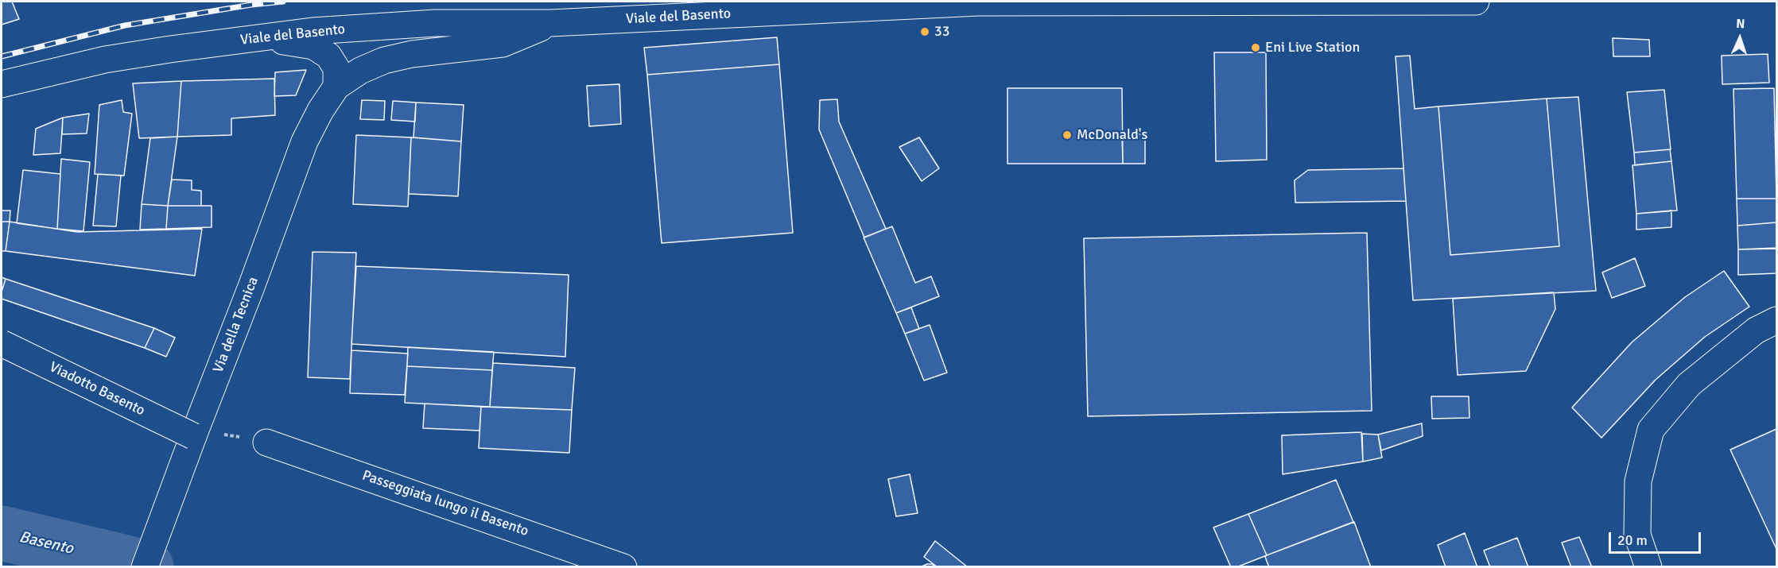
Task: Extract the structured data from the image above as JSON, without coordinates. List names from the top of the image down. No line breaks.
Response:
{"streets":{"main road":["Viale del Basento","Via della Tecnica","Viadotto Basento","Passeggiata lungo il Basento"]},"crossings":[["Viale del Basento","Via della Tecnica"],["Via della Tecnica","Viadotto Basento"]],"water":["Basento"],"places":["33","Eni Live Station","McDonald's"],"scale_bar":"20 m","north":"top"}
